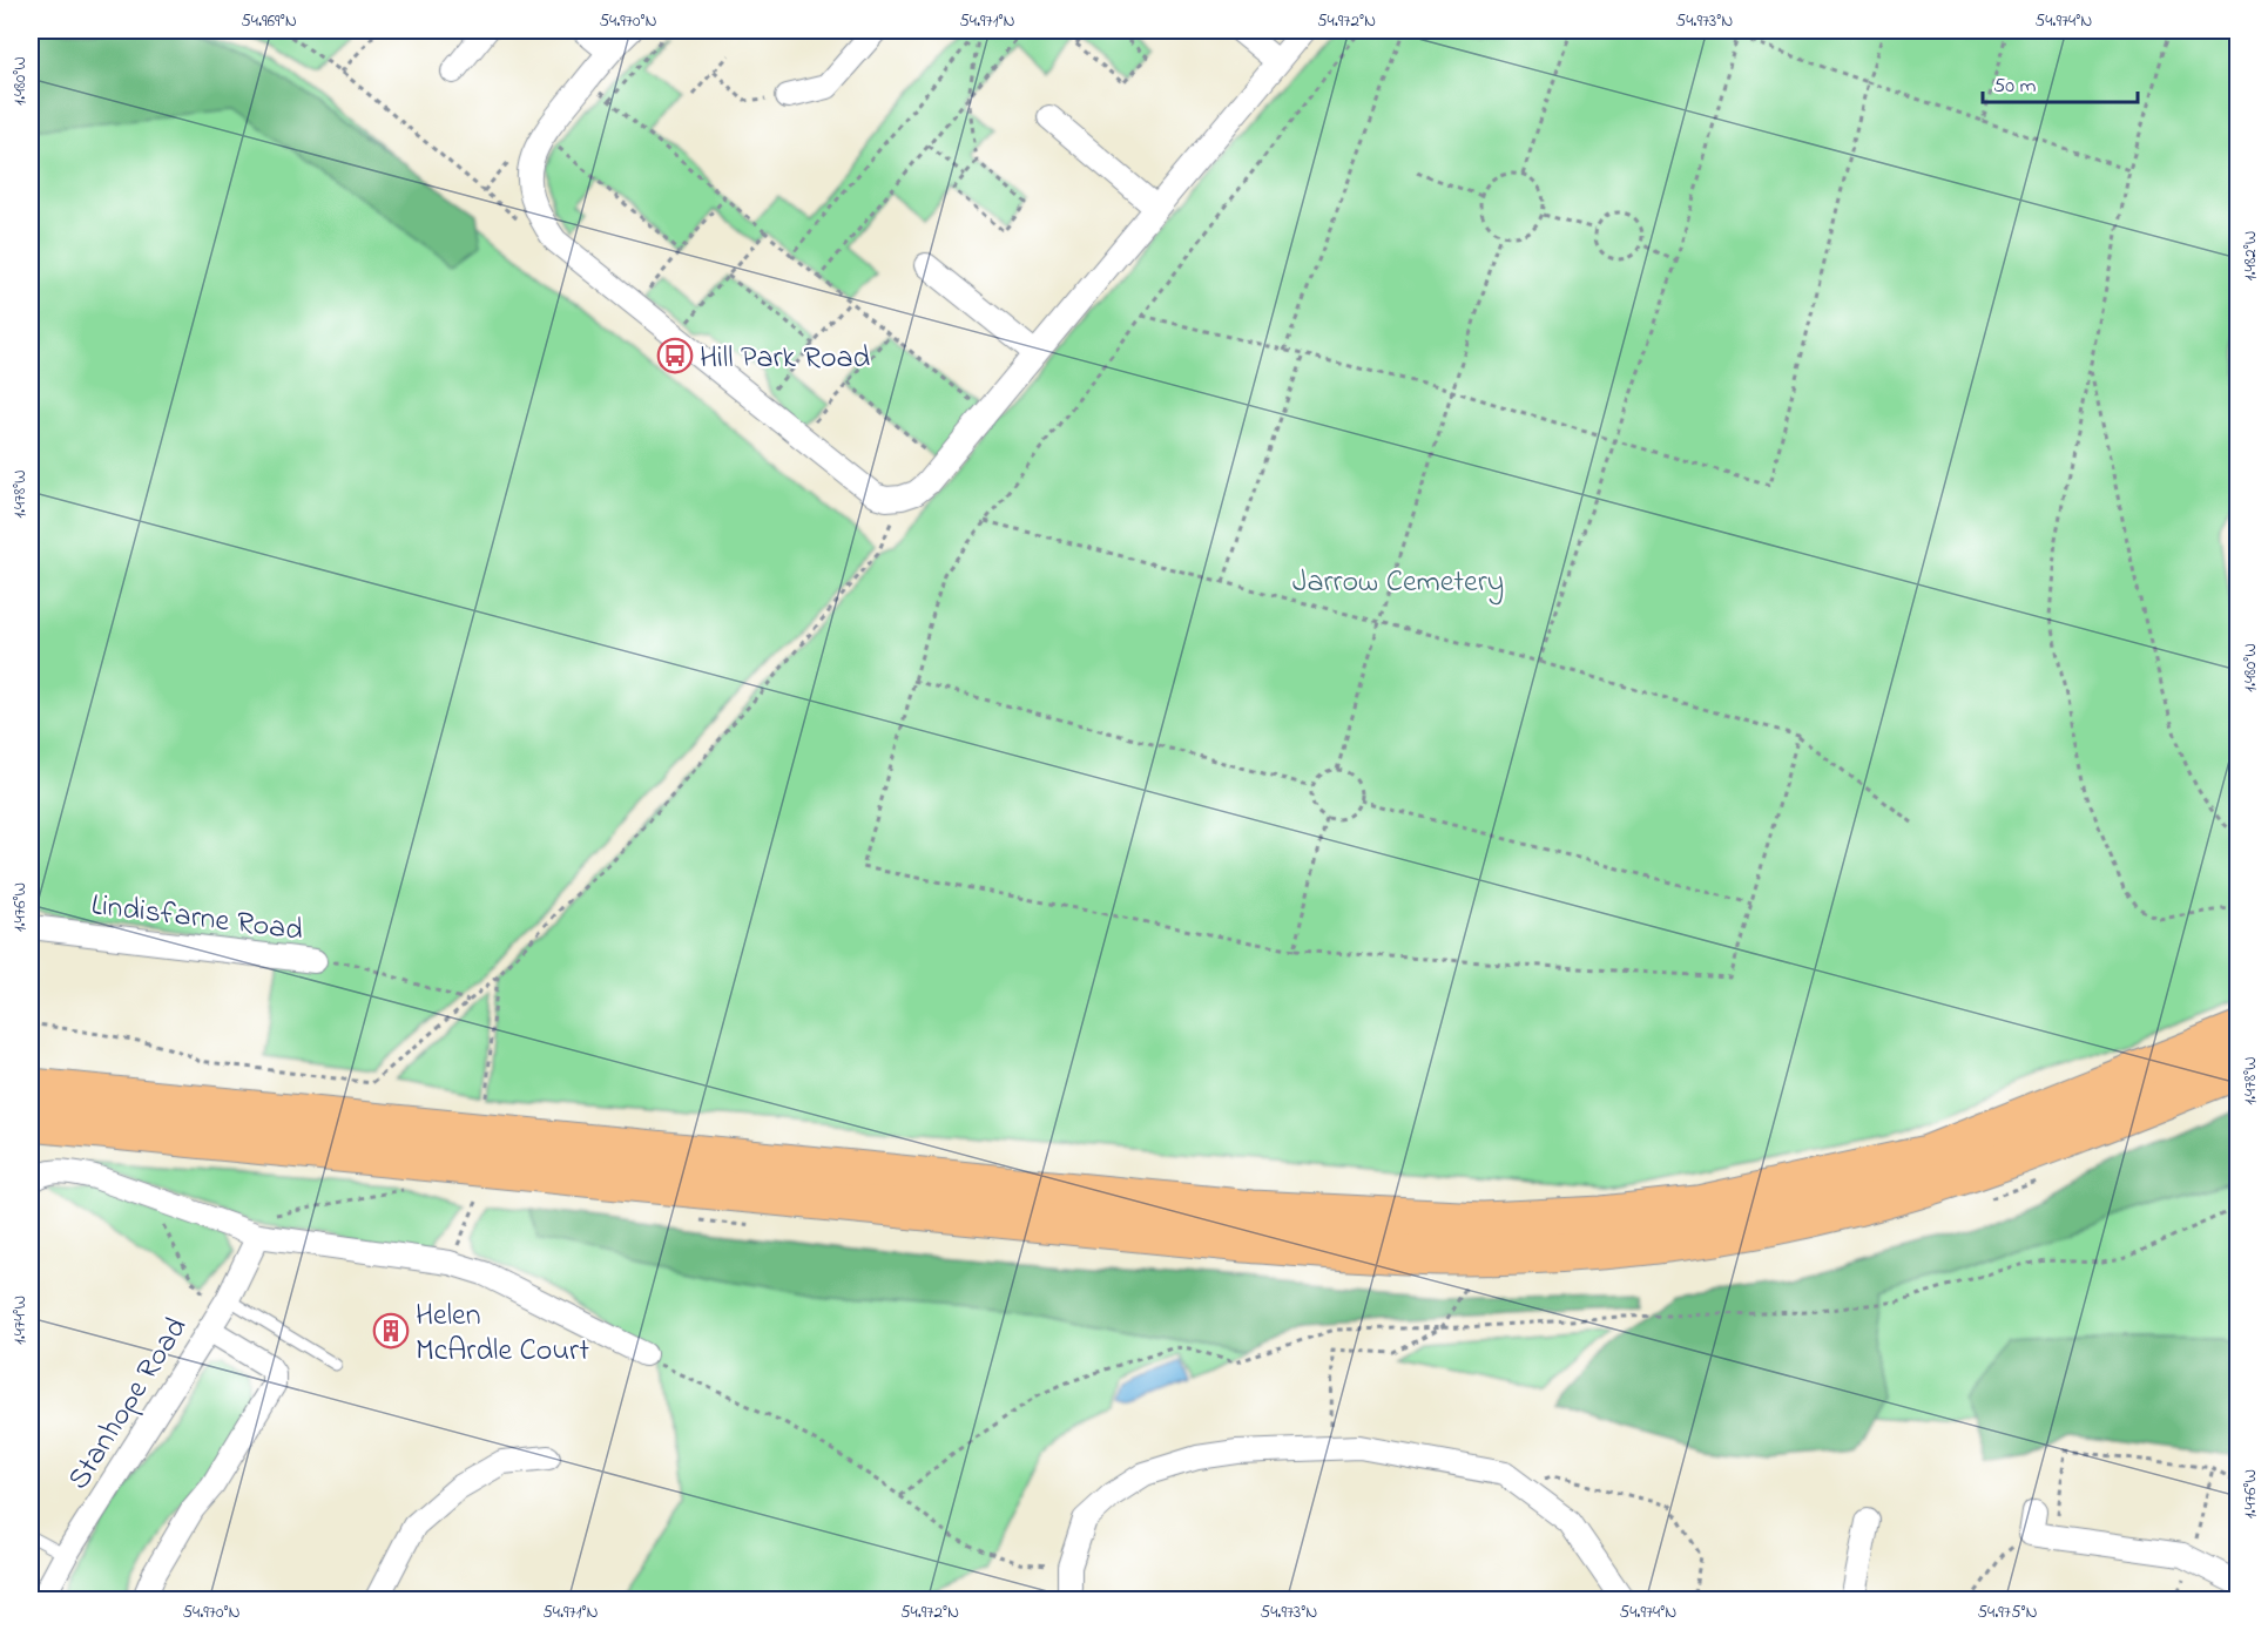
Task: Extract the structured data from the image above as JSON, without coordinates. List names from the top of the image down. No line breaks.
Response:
{"streets":{"street":["Lindisfarne Road","Stanhope Road"]},"parks":["Jarrow Cemetery"],"places":{"bus stop":["Hill Park Road"],"building":["Helen McArdle Court"]},"scale_bar":"50 m","coordinates":["54.969°N","54.970°N","54.971°N","54.972°N","54.973°N","54.974°N","1.480°W","1.482°W","1.478°W","1.476°W","1.474°W","54.975°N"]}
